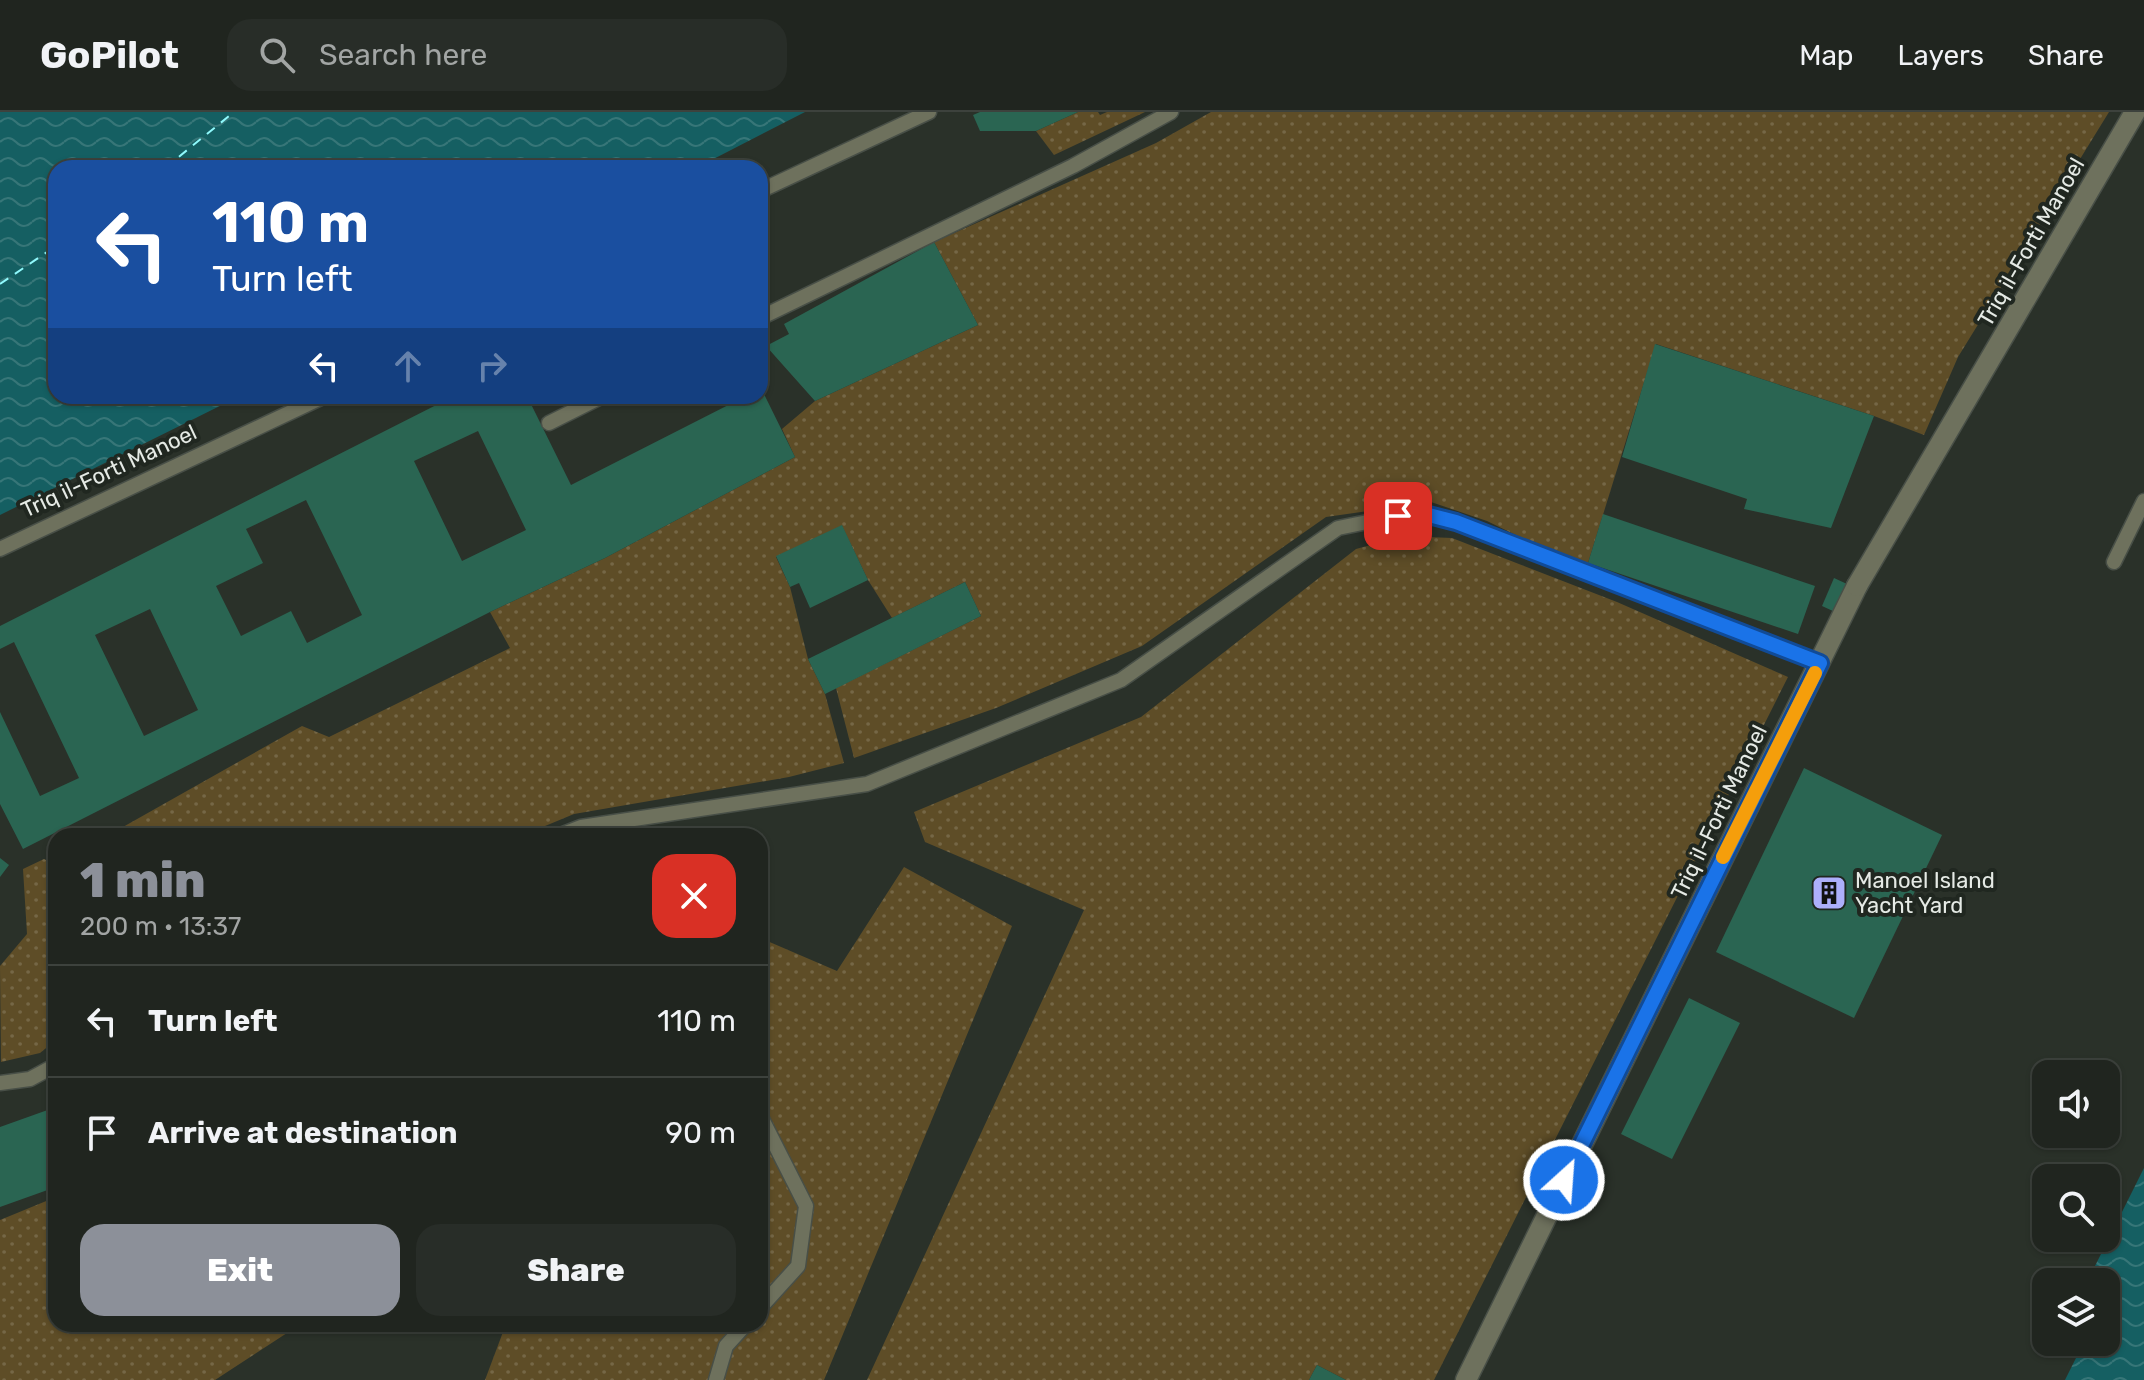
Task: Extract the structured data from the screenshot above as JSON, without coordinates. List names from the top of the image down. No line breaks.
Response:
{"streets":{"street":["Triq il-Forti Manoel"]},"places":{"building":["Manoel Island Yacht Yard"]},"page":{"header":"GoPilot","search":"Search here","nav":["Map","Layers","Share"],"turn":["110 m","Turn left"],"heading":["1 min","200 m · 13:37"],"list":[{"name":"Turn left","value":"110 m"},{"name":"Arrive at destination","value":"90 m"}],"buttons":["Exit","Share"]}}
